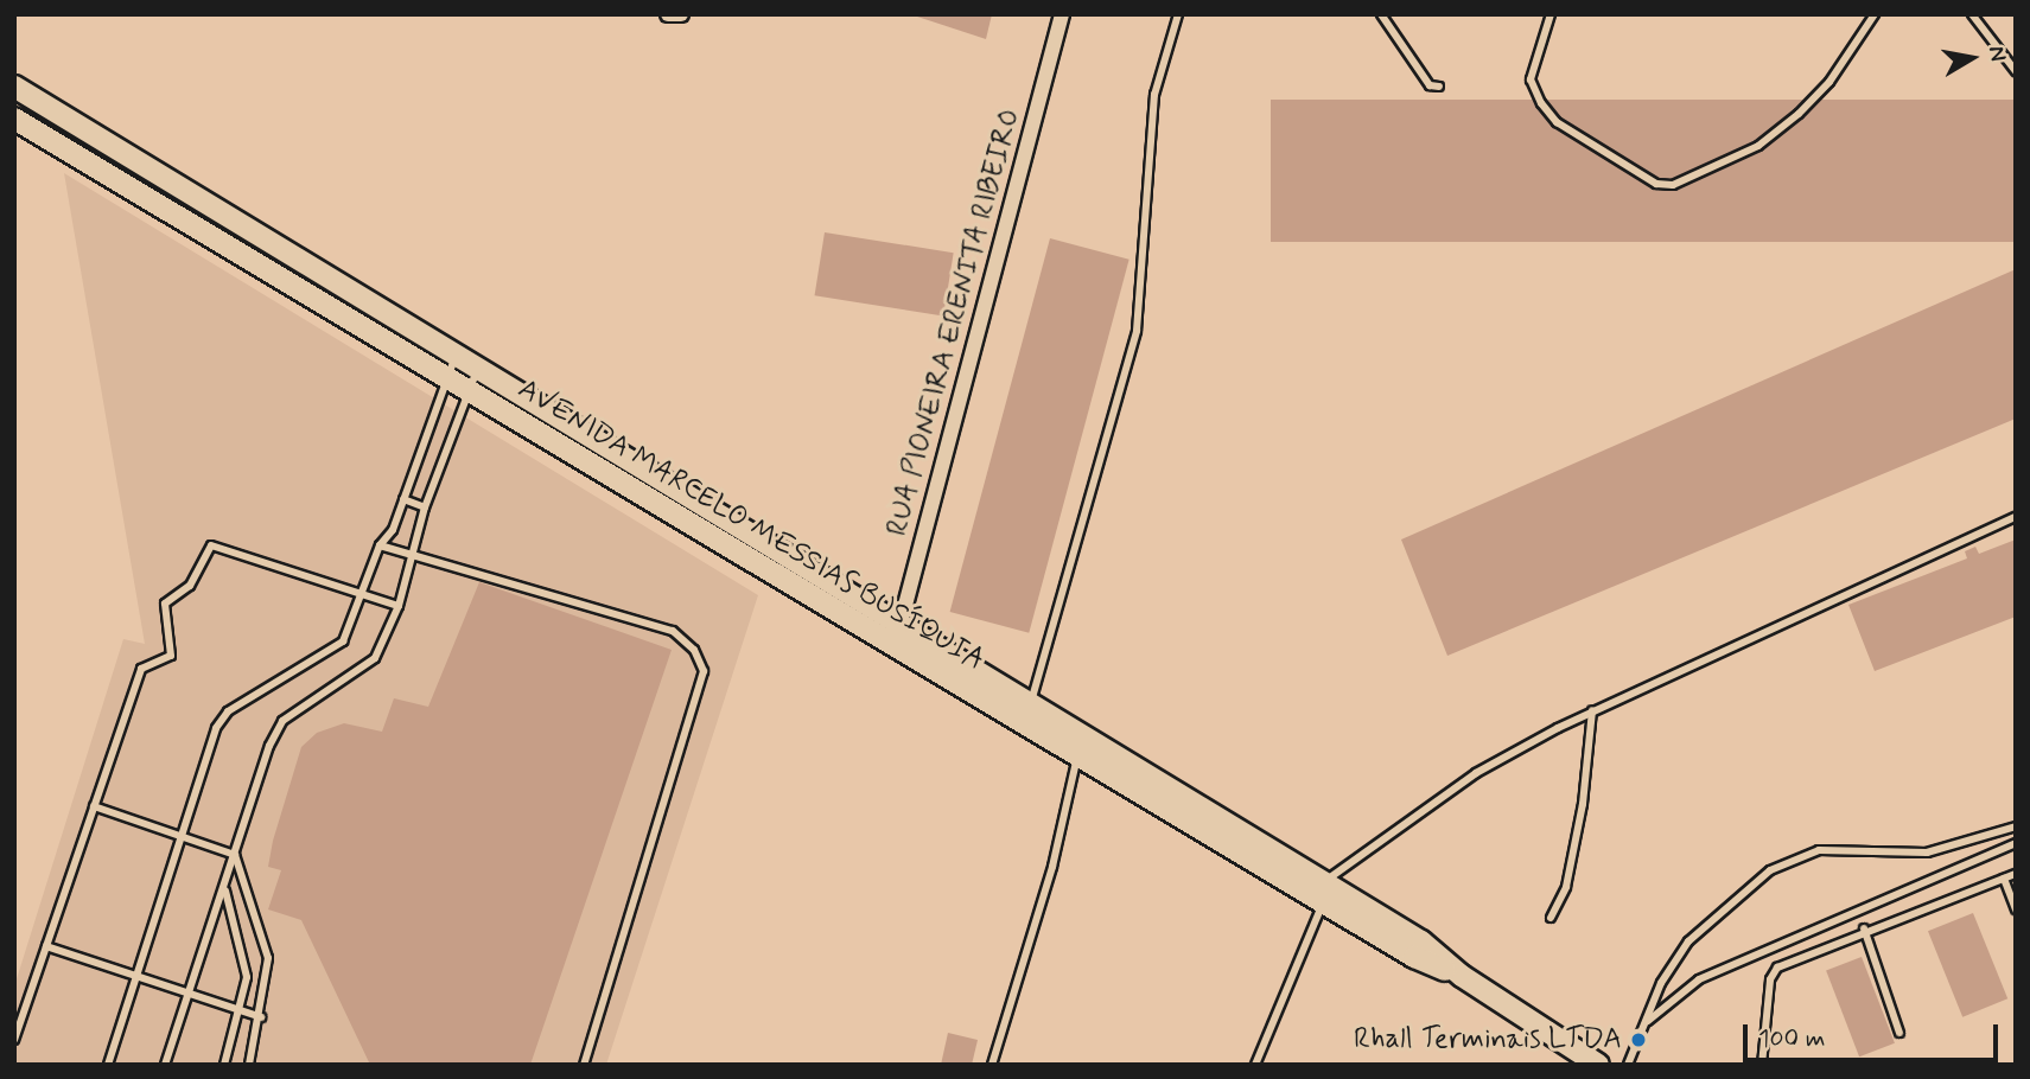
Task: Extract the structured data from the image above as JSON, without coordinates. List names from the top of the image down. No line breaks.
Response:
{"streets":{"street":["RUA PIONEIRA ERENITA RIBEIRO","AVENIDA MARCELO MESSIAS BUSÍQUIA"]},"crossings":[["RUA PIONEIRA ERENITA RIBEIRO","AVENIDA MARCELO MESSIAS BUSÍQUIA"]],"places":["Rhall Terminais LTDA"],"scale_bar":"100 m","north":"right"}
